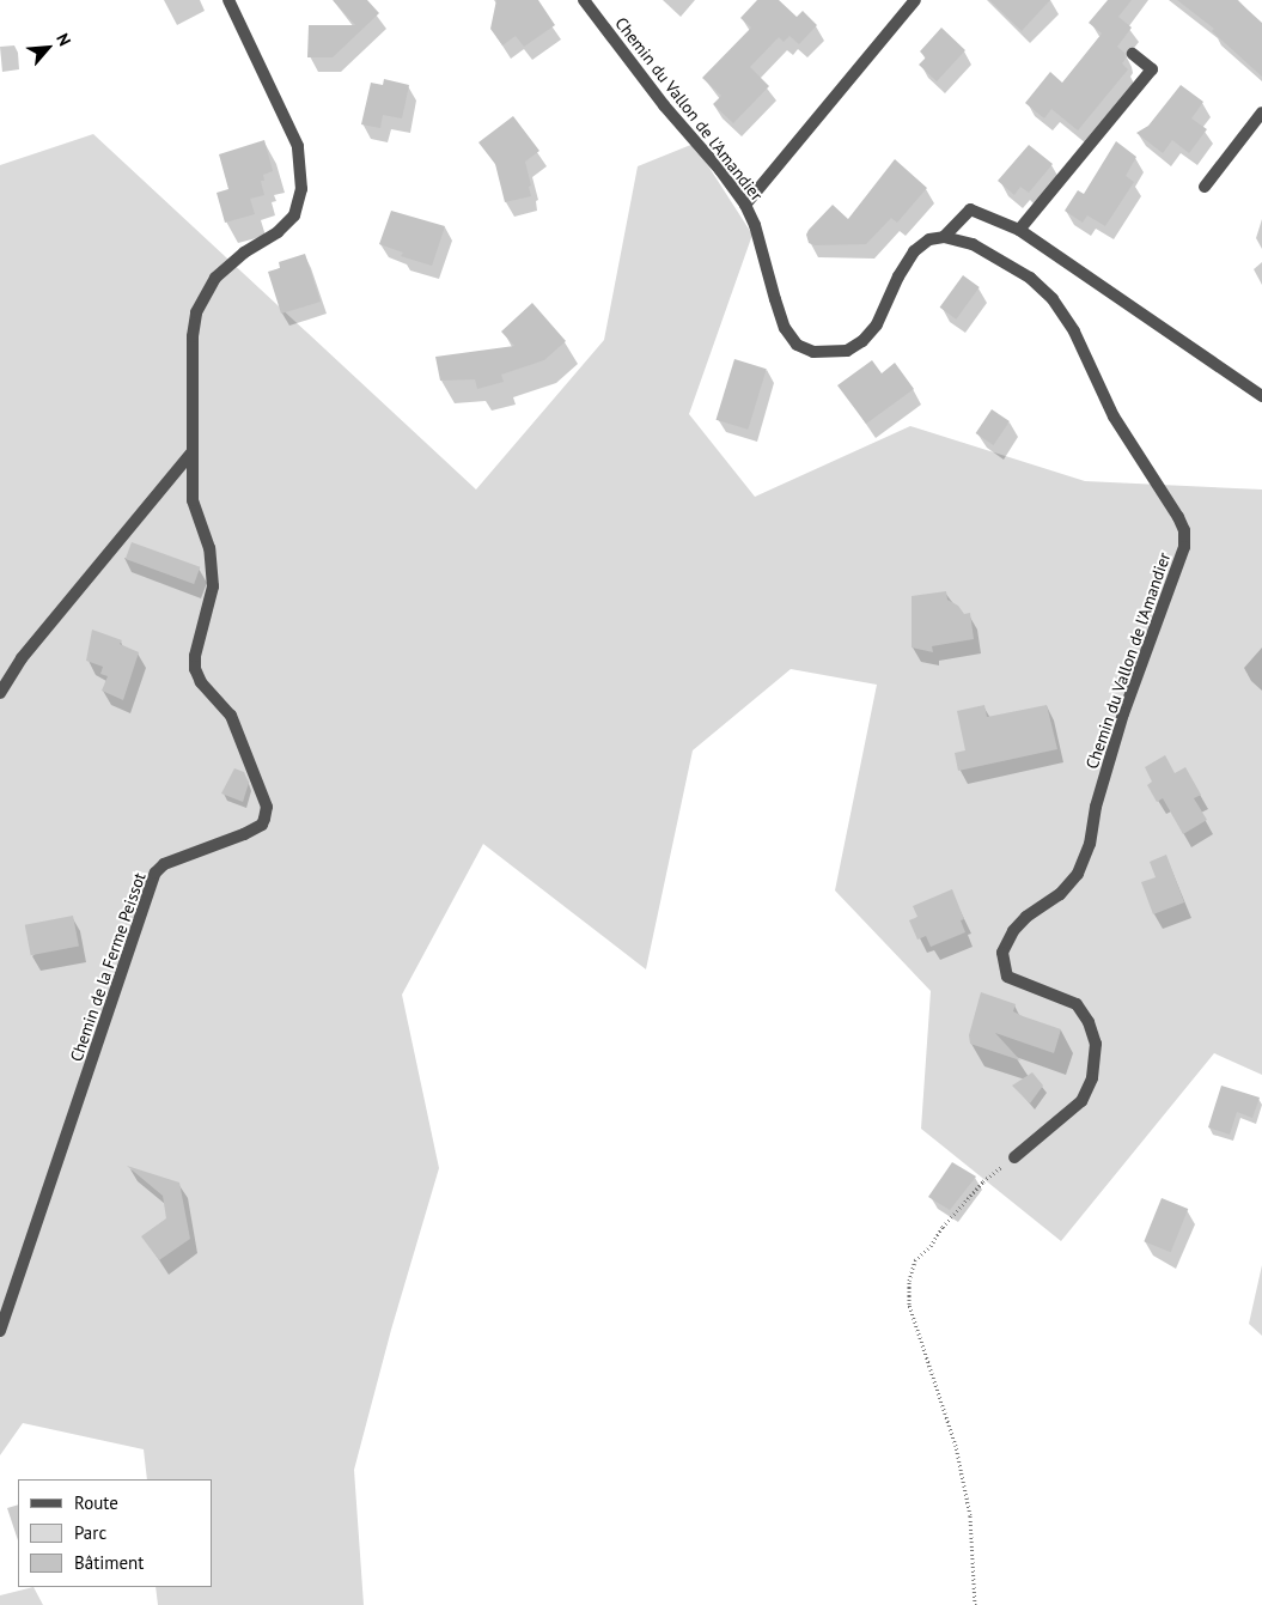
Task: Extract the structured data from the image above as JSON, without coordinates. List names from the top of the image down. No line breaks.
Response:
{"streets":{"street":["Chemin du Vallon de l'Amandier","Chemin de la Ferme Peissot"]},"legend":["Route","Parc","Bâtiment"],"north":"top right"}
